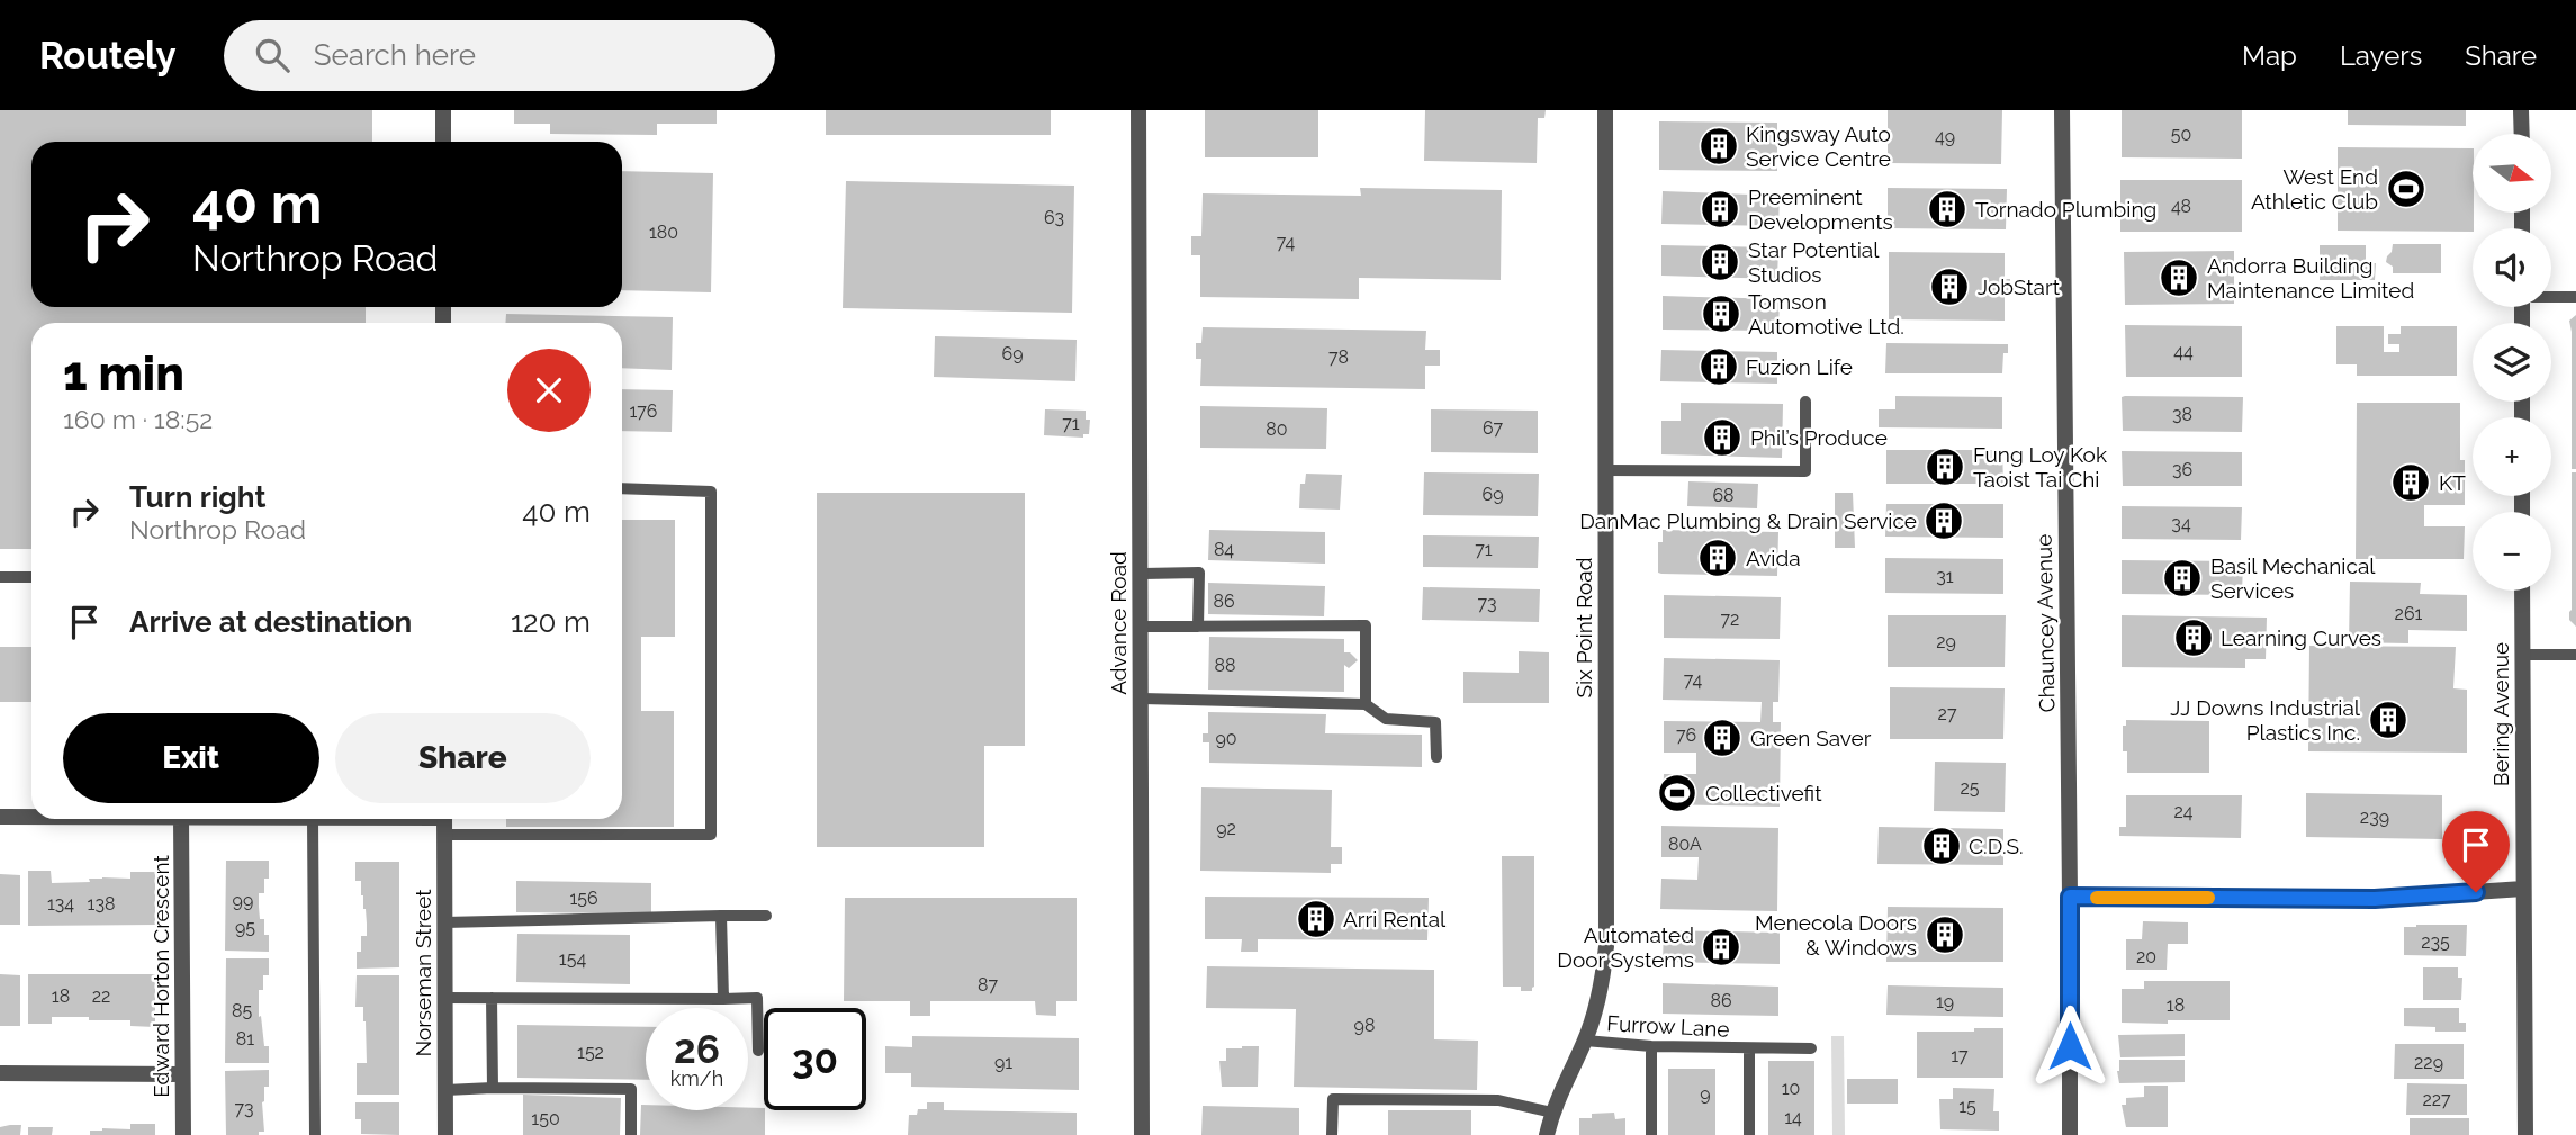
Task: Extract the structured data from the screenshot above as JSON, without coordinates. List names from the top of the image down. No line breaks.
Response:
{"streets":{"street":["Advance Road","Chauncey Avenue","Six Point Road","Bering Avenue","Norseman Street","Edward Horton Crescent"],"lane":["Furrow Lane"]},"crossings":[["Six Point Road","Furrow Lane"]],"places":{"building":["Kingsway Auto Service Centre","Preeminent Developments","Tornado Plumbing","Star Potential Studios","Andorra Building Maintenance Limited","JobStart","Tomson Automotive Ltd.","Fuzion Life","Phil’s Produce","Fung Loy Kok Taoist Tai Chi","KT","DanMac Plumbing & Drain Service","Avida","Basil Mechanical Services","Learning Curves","JJ Downs Industrial Plastics Inc.","Green Saver","C.D.S.","Arri Rental","Menecola Doors & Windows","Automated Door Systems"],"sports":["West End Athletic Club","Collectivefit"]},"house_numbers":["50","49","48","63","180","74","44","69","78","176","38","71","67","80","36","69","68","34","84","71","31","86","73","261","72","29","88","74","27","76","90","25","24","239","92","80A","156","99","134","138","95","235","20","154","87","18","22","86","19","18","85","98","81","152","17","91","229","10","9","227","15","73","14","150"],"north":"right","page":{"header":"Routely","search":"Search here","nav":["Map","Layers","Share"],"map_buttons":["+","−"],"turn":["40 m","Northrop Road"],"heading":["1 min","160 m · 18:52"],"list":[{"name":"Turn right","note":"Northrop Road","value":"40 m"},{"name":"Arrive at destination","value":"120 m"}],"buttons":["Exit","Share"],"speed":"26 km/h","limit":"30"}}
